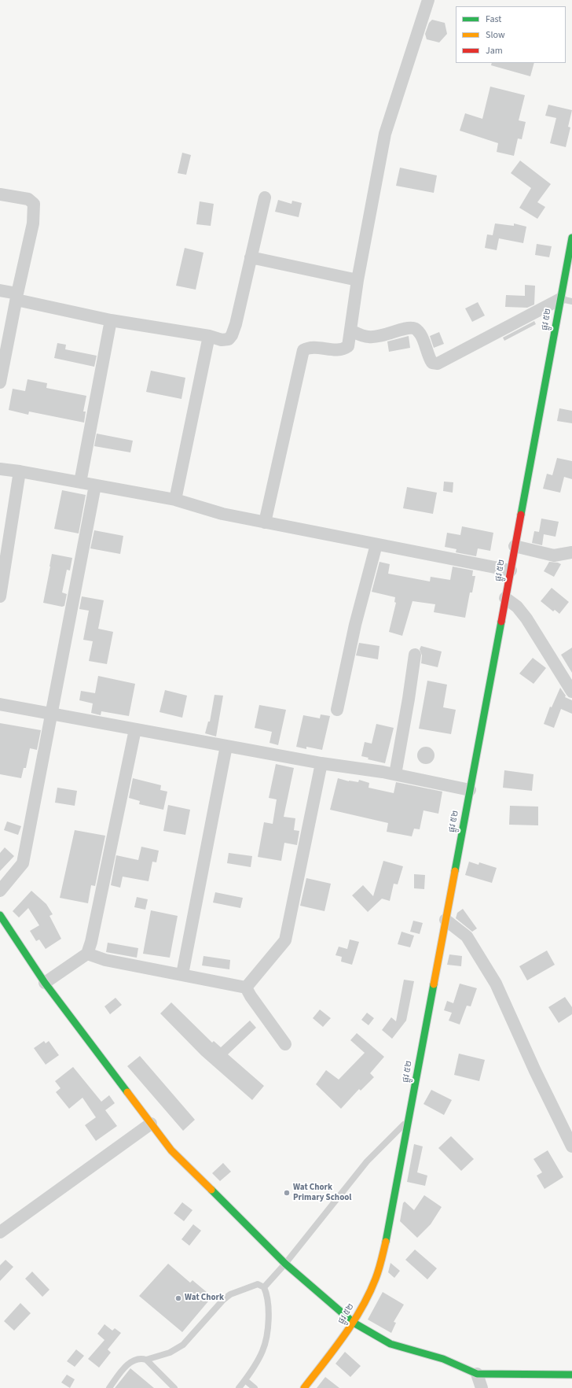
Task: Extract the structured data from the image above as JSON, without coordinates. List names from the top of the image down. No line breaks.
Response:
{"streets":{"street":["ផ្លូវ ៥២"]},"places":["Wat Chork Primary School","Wat Chork"],"legend":["Fast","Slow","Jam"]}
